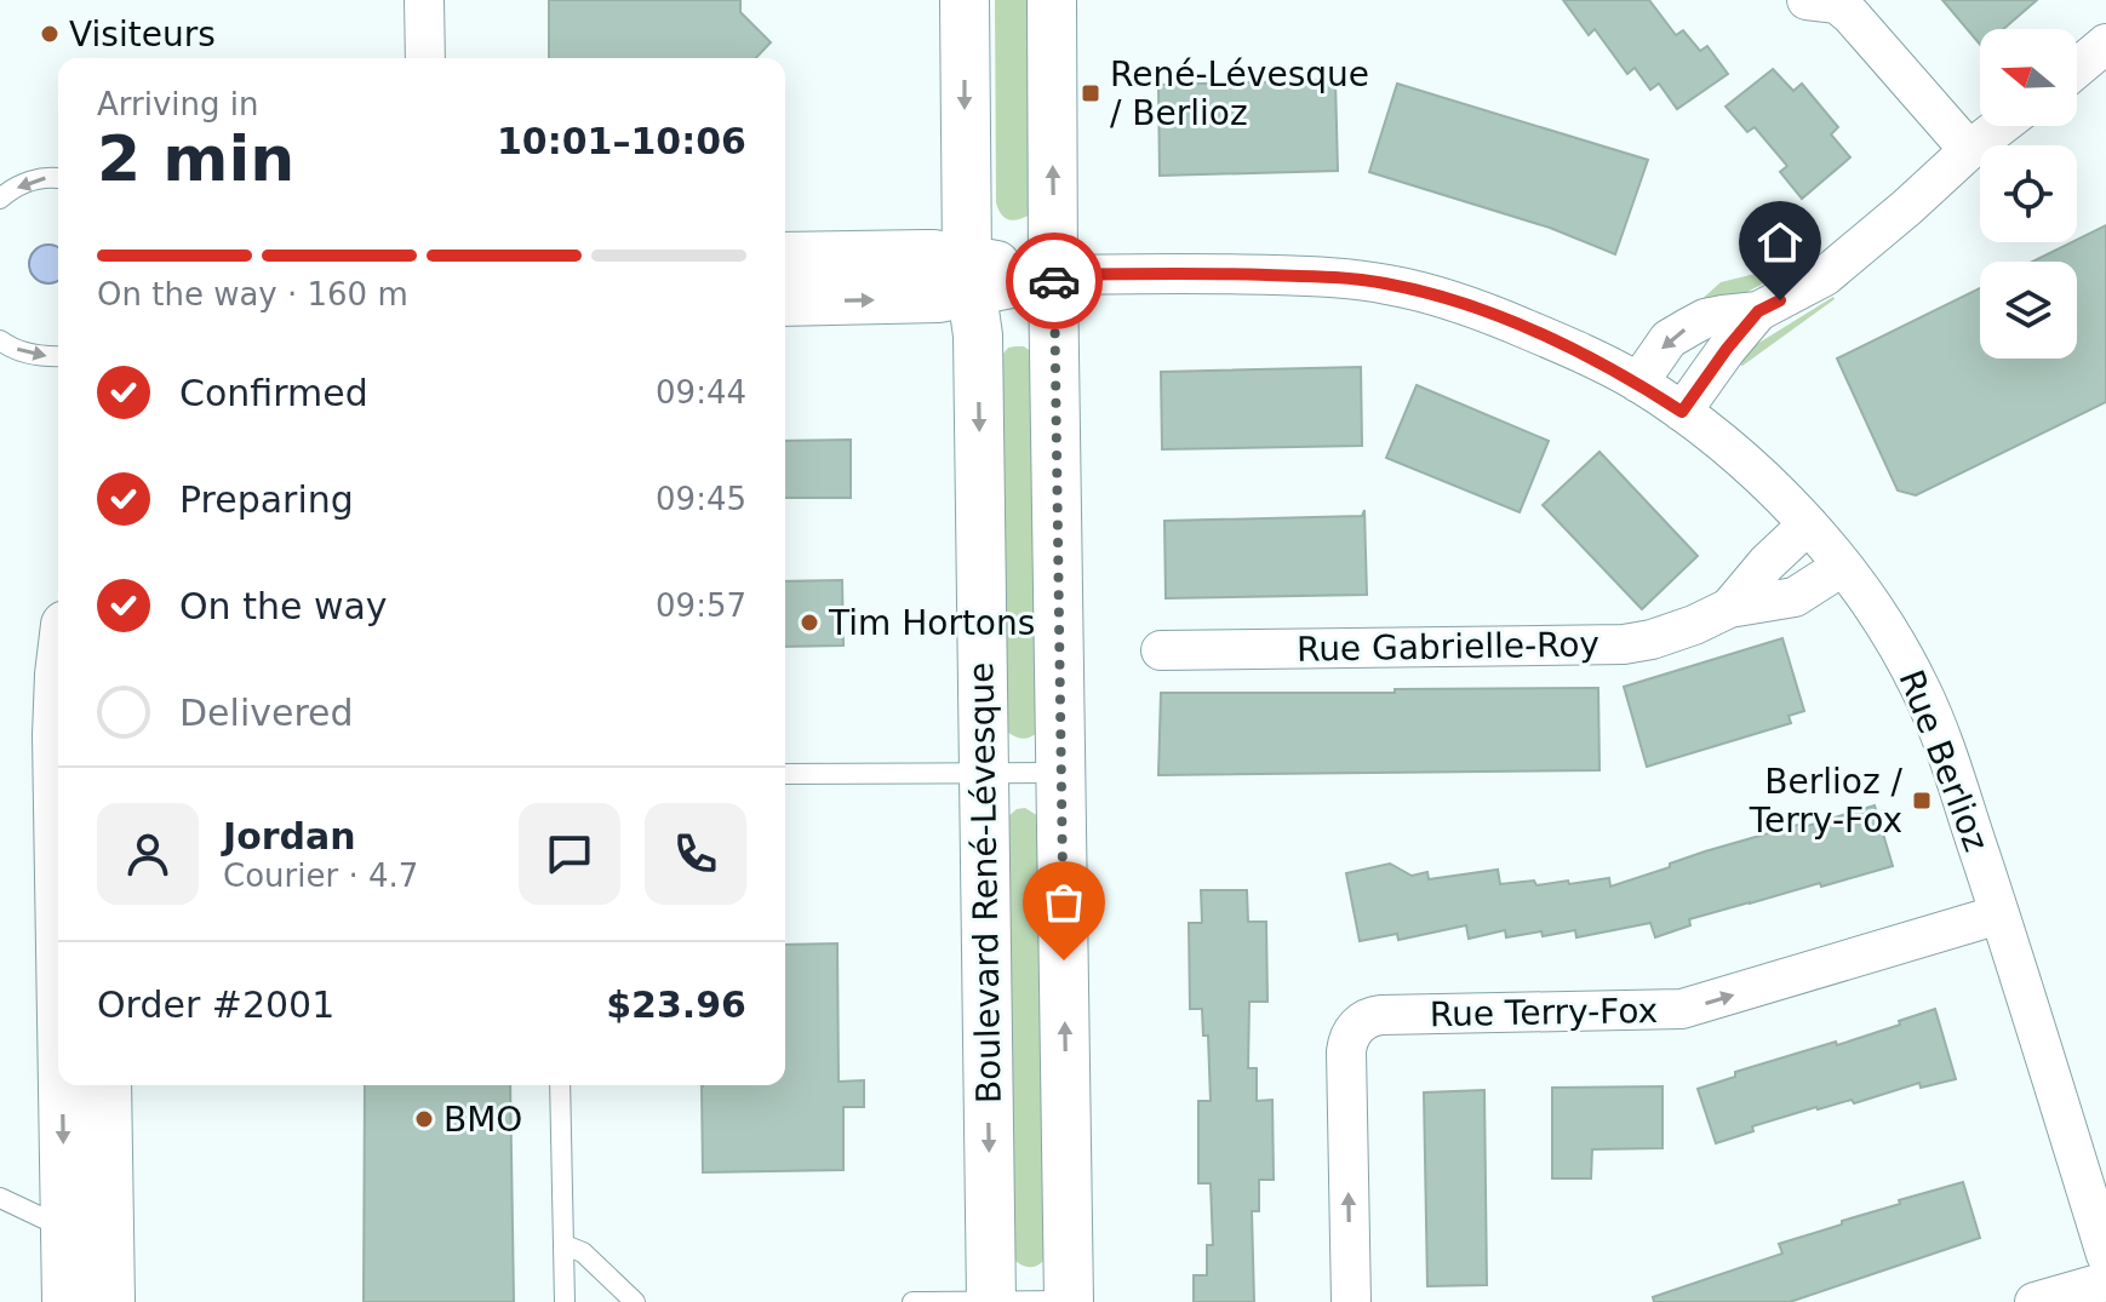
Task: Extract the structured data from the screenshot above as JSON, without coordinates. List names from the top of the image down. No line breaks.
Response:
{"streets":{"street":["Rue Gabrielle-Roy","Rue Berlioz","Boulevard René-Lévesque","Rue Terry-Fox"]},"crossings":[["Rue Gabrielle-Roy","Rue Berlioz"],["Rue Berlioz","Rue Terry-Fox"]],"one_way":["Rue Terry-Fox"],"places":{"other":["Visiteurs","Tim Hortons","BMO"],"transit":["René-Lévesque / Berlioz","Berlioz / Terry-Fox"]},"north":"left","page":{"heading":["2 min","Arriving in","10:01–10:06"],"panel":["Jordan","Courier · 4.7","Order #2001","$23.96"],"bar":"On the way · 160 m","list":[["Confirmed","09:44"],["Preparing","09:45"],["On the way","09:57"],"Delivered"]}}
